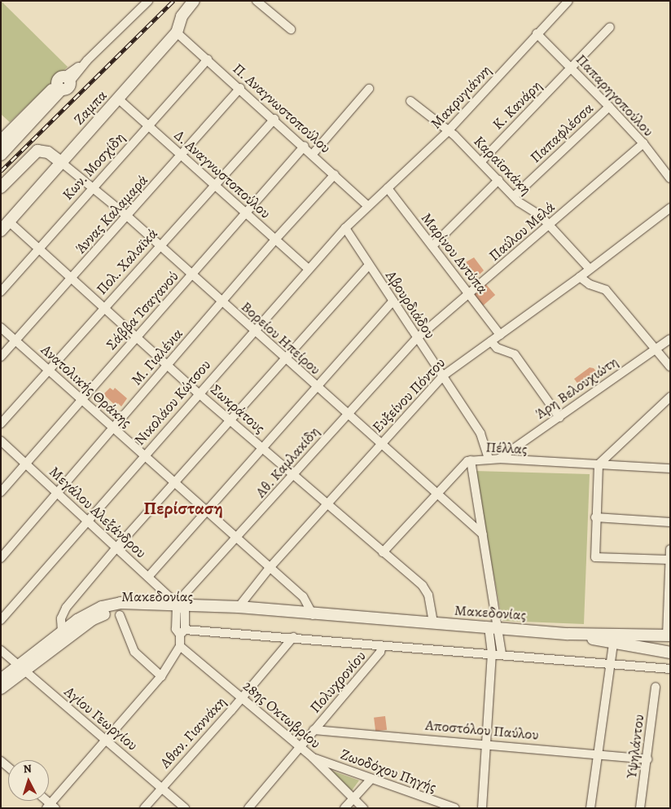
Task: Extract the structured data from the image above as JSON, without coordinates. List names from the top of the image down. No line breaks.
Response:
{"streets":{"main road":["Ζαμπα","Μακεδονίας"],"street":["Παπαρηγοπούλου","Μακρυγιάννη","Κ. Κανάρη","Π. Αναγνωστοπούλου","Παπαφλέσσα","Καραϊσκάκη","Κων. Μοσχίδη","Δ. Αναγνωστοπούλου","Άννας Καλαμαρά","Παύλου Μελά","Μαρίνου Αντύπα","Πολ. Χαλαϊκά","Αβουρδιάδου","Σάββα Τσαγανού","Βορείου Ηπείρου","Μ. Γιαλένια","Ανατολικής Θράκης","Άρη Βελουχιώτη","Ευξείνου Πόντου","Νικολάου Κώτσου","Σωκράτους","Πέλλας","Αθ. Καμλακίδη","Μεγάλου Αλεξάνδρου","Πολυχρονίου","28ης Οκτωβρίου","Αγίου Γεωργίου","Αποστόλου Παύλου","Αθαν. Γιαννάκη","Υψηλάντου","Ζωοδόχου Πηγής"]},"crossings":[["Παπαρηγοπούλου","Μακρυγιάννη"],["Παπαρηγοπούλου","Κ. Κανάρη"],["Παπαρηγοπούλου","Παπαφλέσσα"],["Παπαρηγοπούλου","Παύλου Μελά"],["Μακρυγιάννη","Π. Αναγνωστοπούλου"],["Μακρυγιάννη","Καραϊσκάκη"],["Μακρυγιάννη","Μαρίνου Αντύπα"],["Μακρυγιάννη","Νικολάου Κώτσου"],["Κ. Κανάρη","Καραϊσκάκη"],["Ζαμπα","Π. Αναγνωστοπούλου"],["Ζαμπα","Δ. Αναγνωστοπούλου"],["Ζαμπα","Βορείου Ηπείρου"],["Ζαμπα","Σωκράτους"],["Π. Αναγνωστοπούλου","Κων. Μοσχίδη"],["Π. Αναγνωστοπούλου","Άννας Καλαμαρά"],["Π. Αναγνωστοπούλου","Πολ. Χαλαϊκά"],["Π. Αναγνωστοπούλου","Σάββα Τσαγανού"],["Π. Αναγνωστοπούλου","Μ. Γιαλένια"],["Π. Αναγνωστοπούλου","Νικολάου Κώτσου"],["Παπαφλέσσα","Καραϊσκάκη"],["Καραϊσκάκη","Παύλου Μελά"],["Καραϊσκάκη","Ευξείνου Πόντου"],["Κων. Μοσχίδη","Δ. Αναγνωστοπούλου"],["Κων. Μοσχίδη","Βορείου Ηπείρου"],["Κων. Μοσχίδη","Σωκράτους"],["Δ. Αναγνωστοπούλου","Άννας Καλαμαρά"],["Δ. Αναγνωστοπούλου","Πολ. Χαλαϊκά"],["Δ. Αναγνωστοπούλου","Σάββα Τσαγανού"],["Δ. Αναγνωστοπούλου","Μ. Γιαλένια"],["Δ. Αναγνωστοπούλου","Νικολάου Κώτσου"],["Άννας Καλαμαρά","Βορείου Ηπείρου"],["Άννας Καλαμαρά","Ανατολικής Θράκης"],["Άννας Καλαμαρά","Σωκράτους"],["Παύλου Μελά","Μαρίνου Αντύπα"],["Παύλου Μελά","Αβουρδιάδου"],["Παύλου Μελά","Αθ. Καμλακίδη"],["Μαρίνου Αντύπα","Ευξείνου Πόντου"],["Πολ. Χαλαϊκά","Βορείου Ηπείρου"],["Πολ. Χαλαϊκά","Ανατολικής Θράκης"],["Πολ. Χαλαϊκά","Σωκράτους"],["Αβουρδιάδου","Ευξείνου Πόντου"],["Αβουρδιάδου","Νικολάου Κώτσου"],["Αβουρδιάδου","Πέλλας"],["Αβουρδιάδου","Αθ. Καμλακίδη"],["Σάββα Τσαγανού","Βορείου Ηπείρου"],["Σάββα Τσαγανού","Ανατολικής Θράκης"],["Σάββα Τσαγανού","Σωκράτους"],["Σάββα Τσαγανού","Μεγάλου Αλεξάνδρου"],["Βορείου Ηπείρου","Μ. Γιαλένια"],["Βορείου Ηπείρου","Ευξείνου Πόντου"],["Βορείου Ηπείρου","Νικολάου Κώτσου"],["Βορείου Ηπείρου","Πέλλας"],["Βορείου Ηπείρου","Αθ. Καμλακίδη"],["Μ. Γιαλένια","Ανατολικής Θράκης"],["Μ. Γιαλένια","Σωκράτους"],["Μ. Γιαλένια","Μεγάλου Αλεξάνδρου"],["Ανατολικής Θράκης","Ευξείνου Πόντου"],["Ανατολικής Θράκης","Νικολάου Κώτσου"],["Ανατολικής Θράκης","Αθ. Καμλακίδη"],["Ανατολικής Θράκης","Μακεδονίας"],["Άρη Βελουχιώτη","Πέλλας"],["Ευξείνου Πόντου","Σωκράτους"],["Ευξείνου Πόντου","Μακεδονίας"],["Νικολάου Κώτσου","Σωκράτους"],["Νικολάου Κώτσου","Μεγάλου Αλεξάνδρου"],["Σωκράτους","Πέλλας"],["Σωκράτους","Αθ. Καμλακίδη"],["Σωκράτους","Μακεδονίας"],["Αθ. Καμλακίδη","Μεγάλου Αλεξάνδρου"],["Αθ. Καμλακίδη","Μακεδονίας"],["Μεγάλου Αλεξάνδρου","Μακεδονίας"],["Μακεδονίας","Αγίου Γεωργίου"],["Πολυχρονίου","28ης Οκτωβρίου"],["Πολυχρονίου","Αποστόλου Παύλου"],["28ης Οκτωβρίου","Αθαν. Γιαννάκη"],["28ης Οκτωβρίου","Ζωοδόχου Πηγής"],["Αγίου Γεωργίου","Αθαν. Γιαννάκη"],["Αποστόλου Παύλου","Υψηλάντου"]],"districts":["Περίσταση"],"north":"top"}
